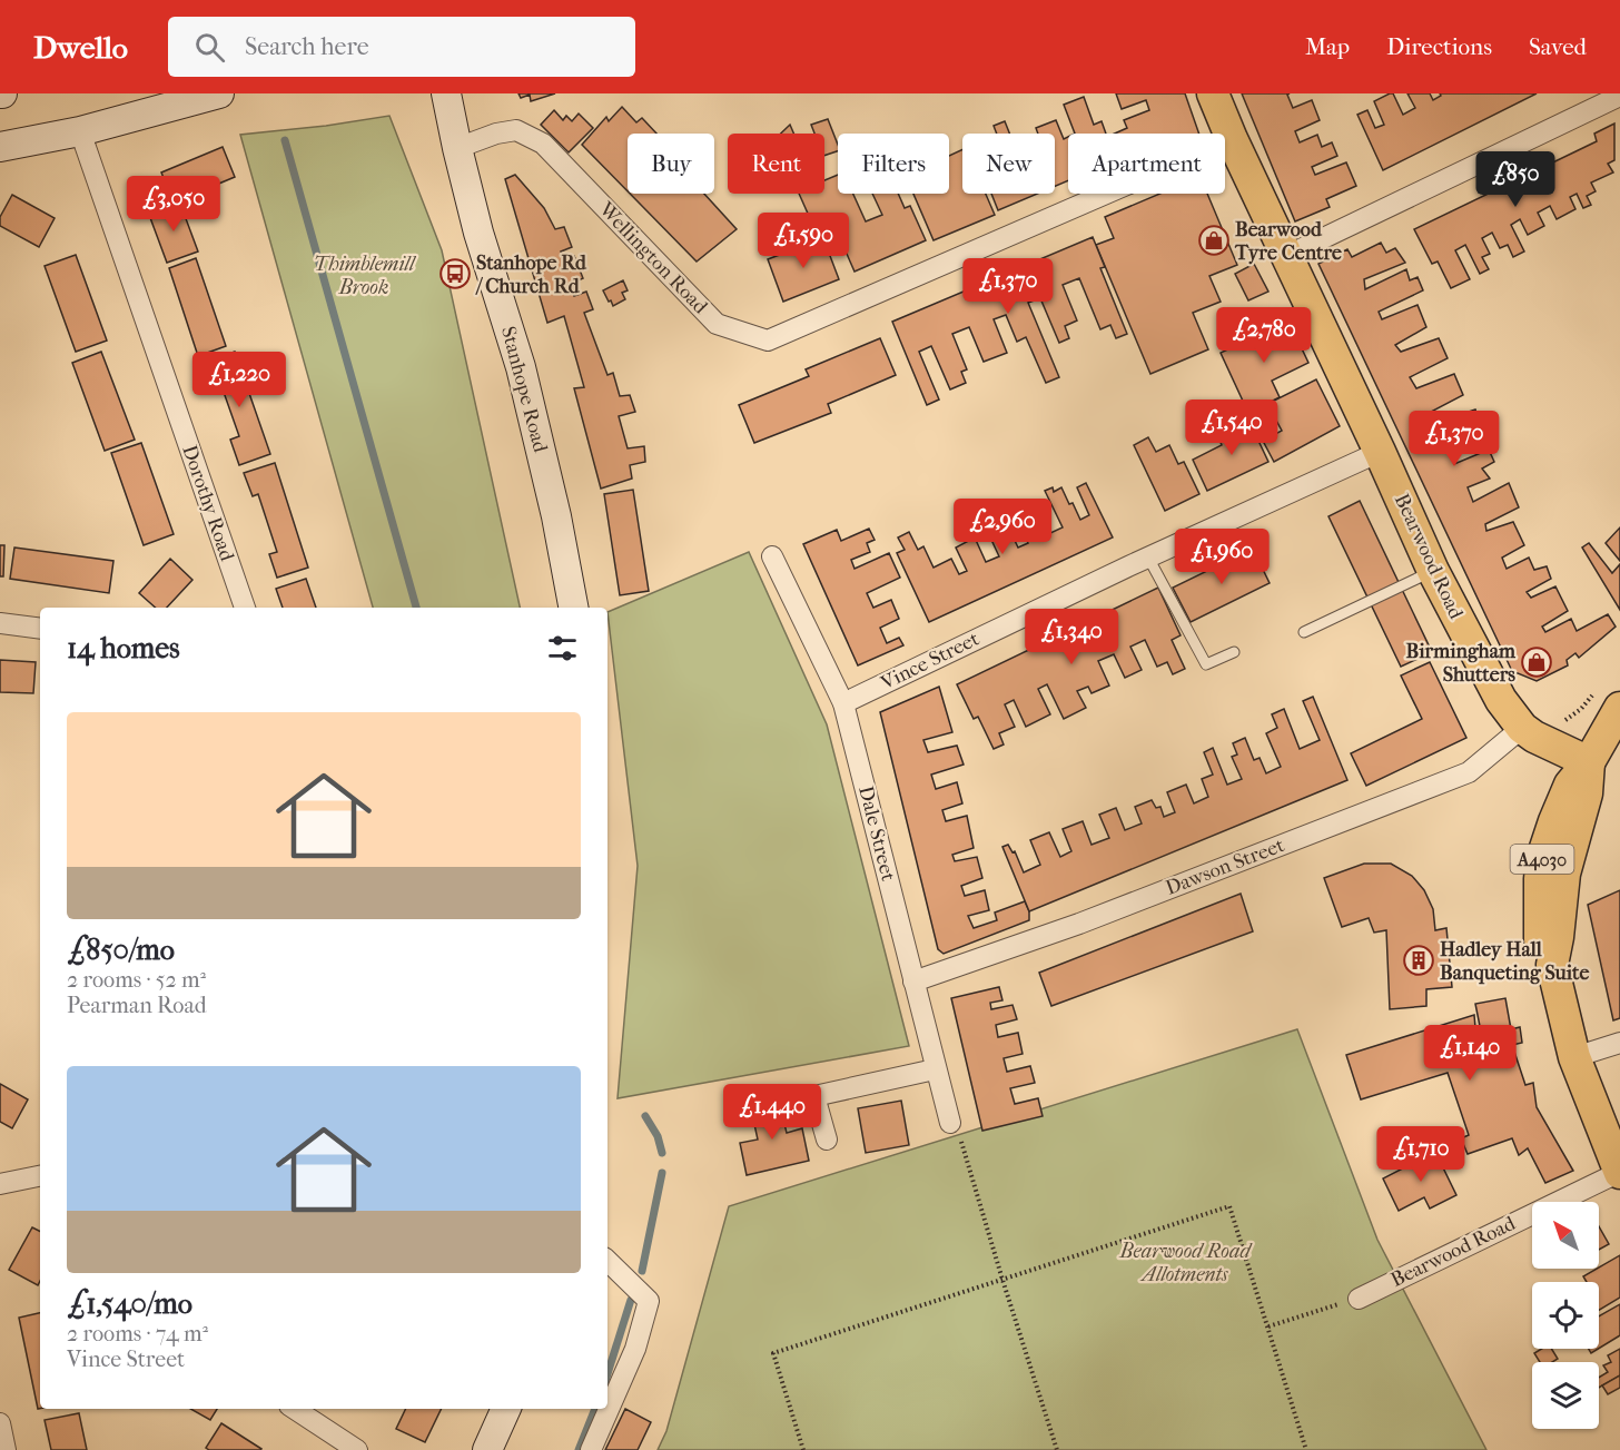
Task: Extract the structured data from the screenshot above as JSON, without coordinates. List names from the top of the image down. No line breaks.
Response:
{"streets":{"main road":["Bearwood Road","A4030"],"street":["Wellington Road","Stanhope Road","Dorothy Road","Vince Street","Dale Street","Dawson Street"]},"crossings":[["Wellington Road","Stanhope Road"],["Wellington Road","Bearwood Road"],["Bearwood Road","Vince Street"],["Bearwood Road","Dawson Street"],["Vince Street","Dale Street"],["Dale Street","Dawson Street"]],"parks":["Thimblemill Brook","Bearwood Road Allotments"],"places":{"shop":["Bearwood Tyre Centre","Birmingham Shutters"],"bus stop":["Stanhope Rd / Church Rd"],"building":["Hadley Hall Banqueting Suite"]},"north":"top left","page":{"header":"Dwello","search":"Search here","nav":["Map","Directions","Saved"],"chip":["Buy","Rent","Filters","New","Apartment"],"price":["£850","£3,050","£1,590","£1,370","£2,780","£1,220","£1,540","£1,370","£2,960","£1,960","£1,340","£1,140","£1,440","£1,710"],"heading":"14 homes","list":[{"name":"£850/mo","note":"2 rooms · 52 m² · Pearman Road"},{"name":"£1,540/mo","note":"2 rooms · 74 m² · Vince Street"}]}}
